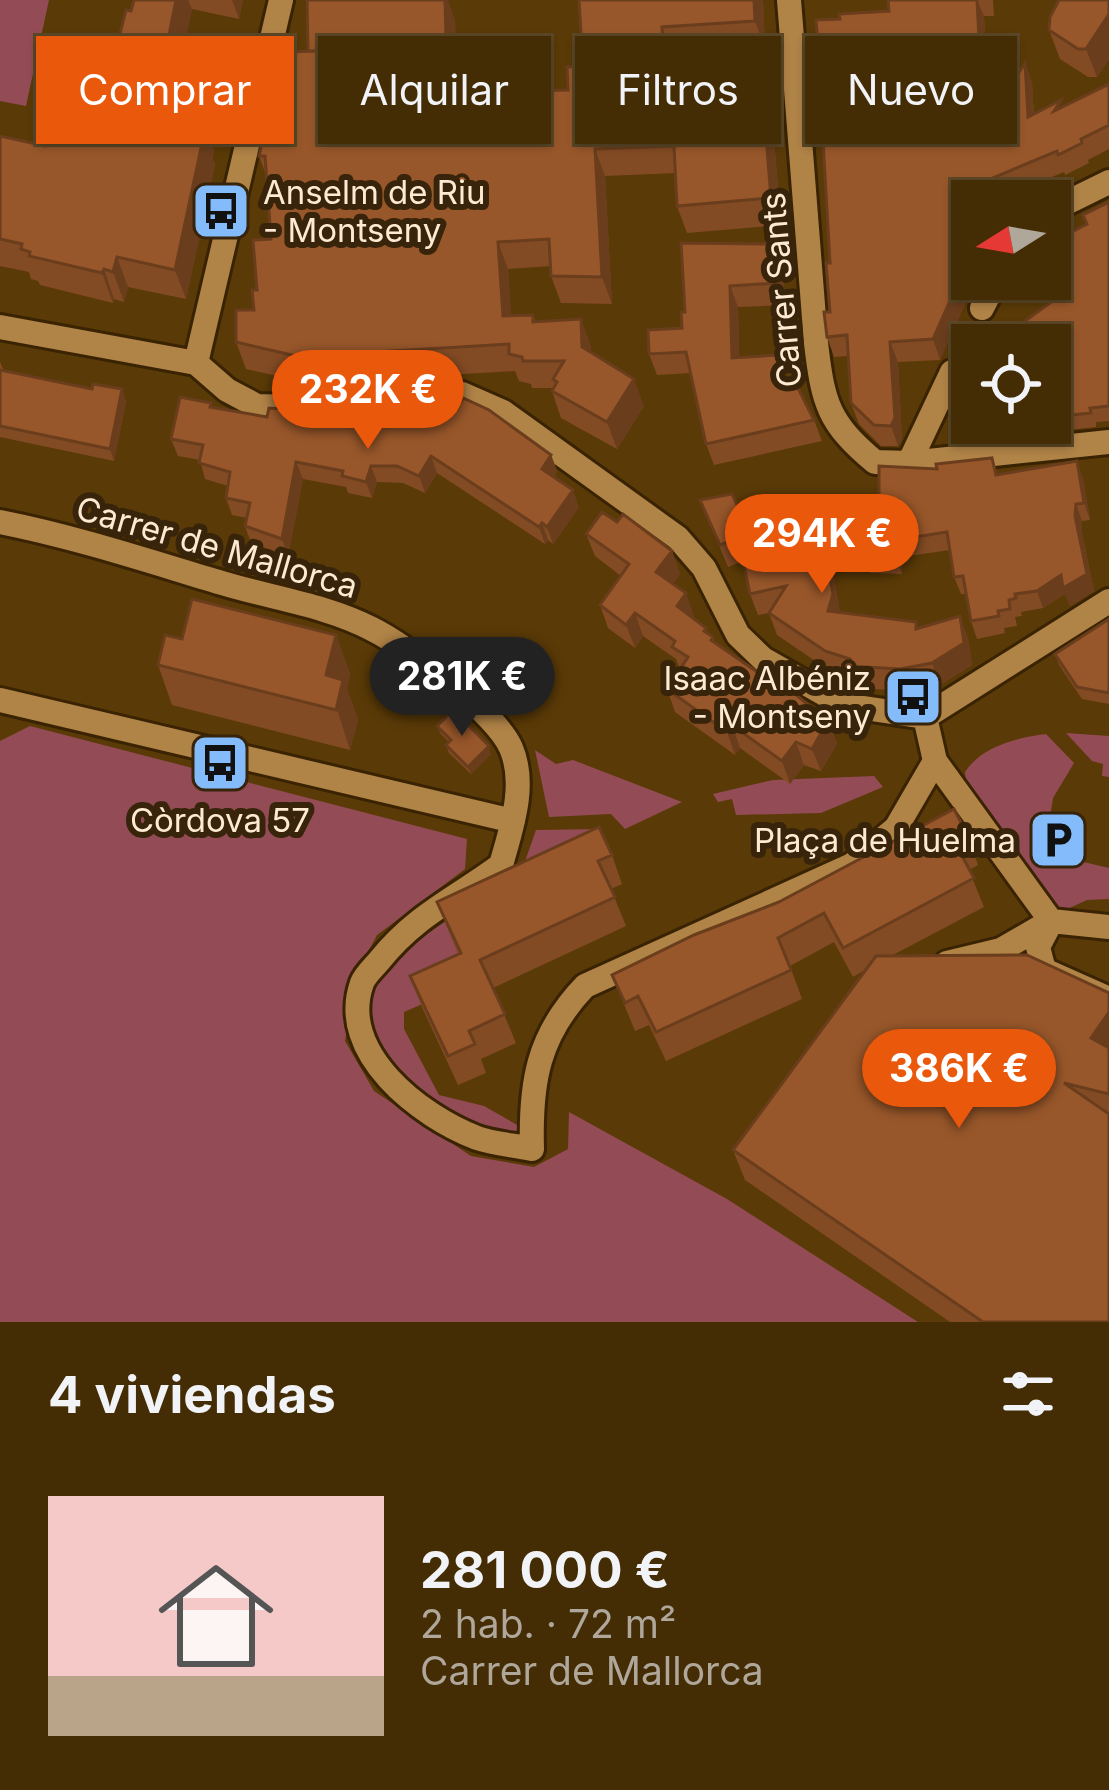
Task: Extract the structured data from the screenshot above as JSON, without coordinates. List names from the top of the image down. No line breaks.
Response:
{"streets":{"street":["Carrer Sants","Carrer de Mallorca"]},"places":{"bus stop":["Anselm de Riu - Montseny","Isaac Albéniz - Montseny","Còrdova 57"],"parking":["Plaça de Huelma"]},"north":"left","page":{"chip":["Comprar","Alquilar","Filtros","Nuevo"],"price":["232K €","294K €","281K €","386K €"],"heading":"4 viviendas","list":[{"name":"281 000 €","note":"2 hab. · 72 m² · Carrer de Mallorca"}]}}
